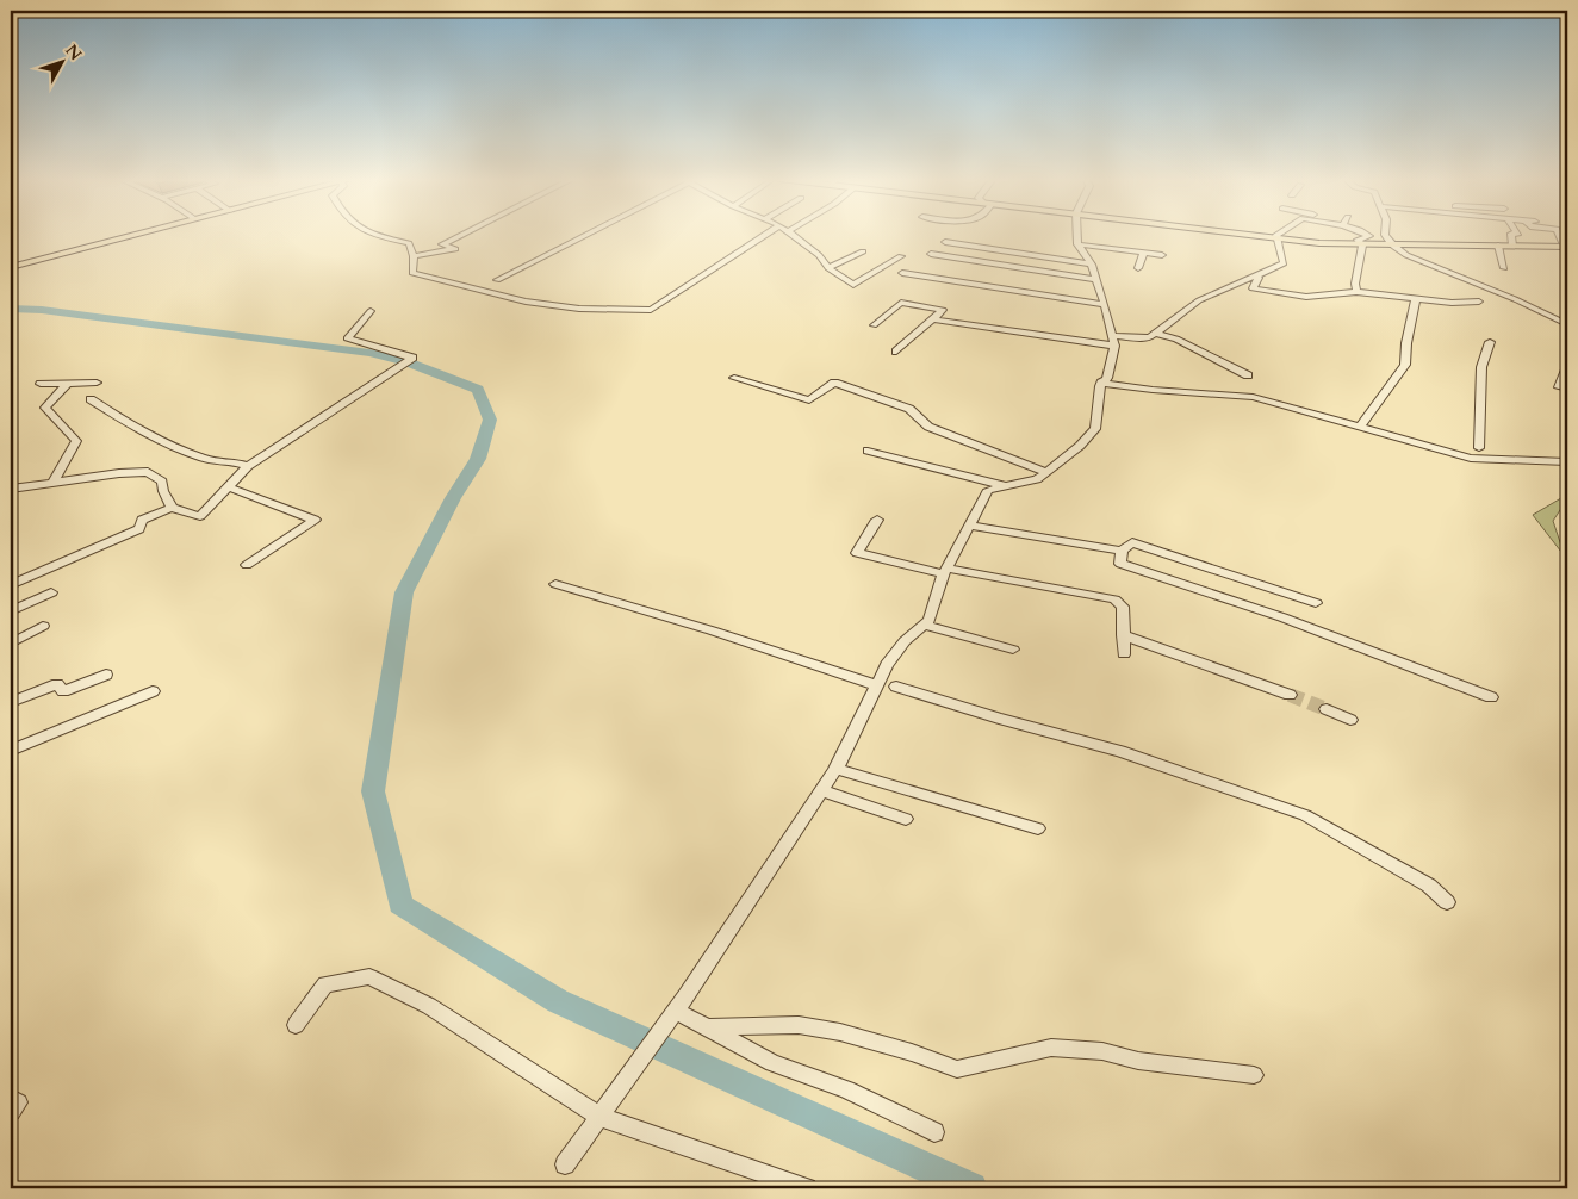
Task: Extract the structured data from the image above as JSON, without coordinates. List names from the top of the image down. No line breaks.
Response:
{"north":"top right"}
